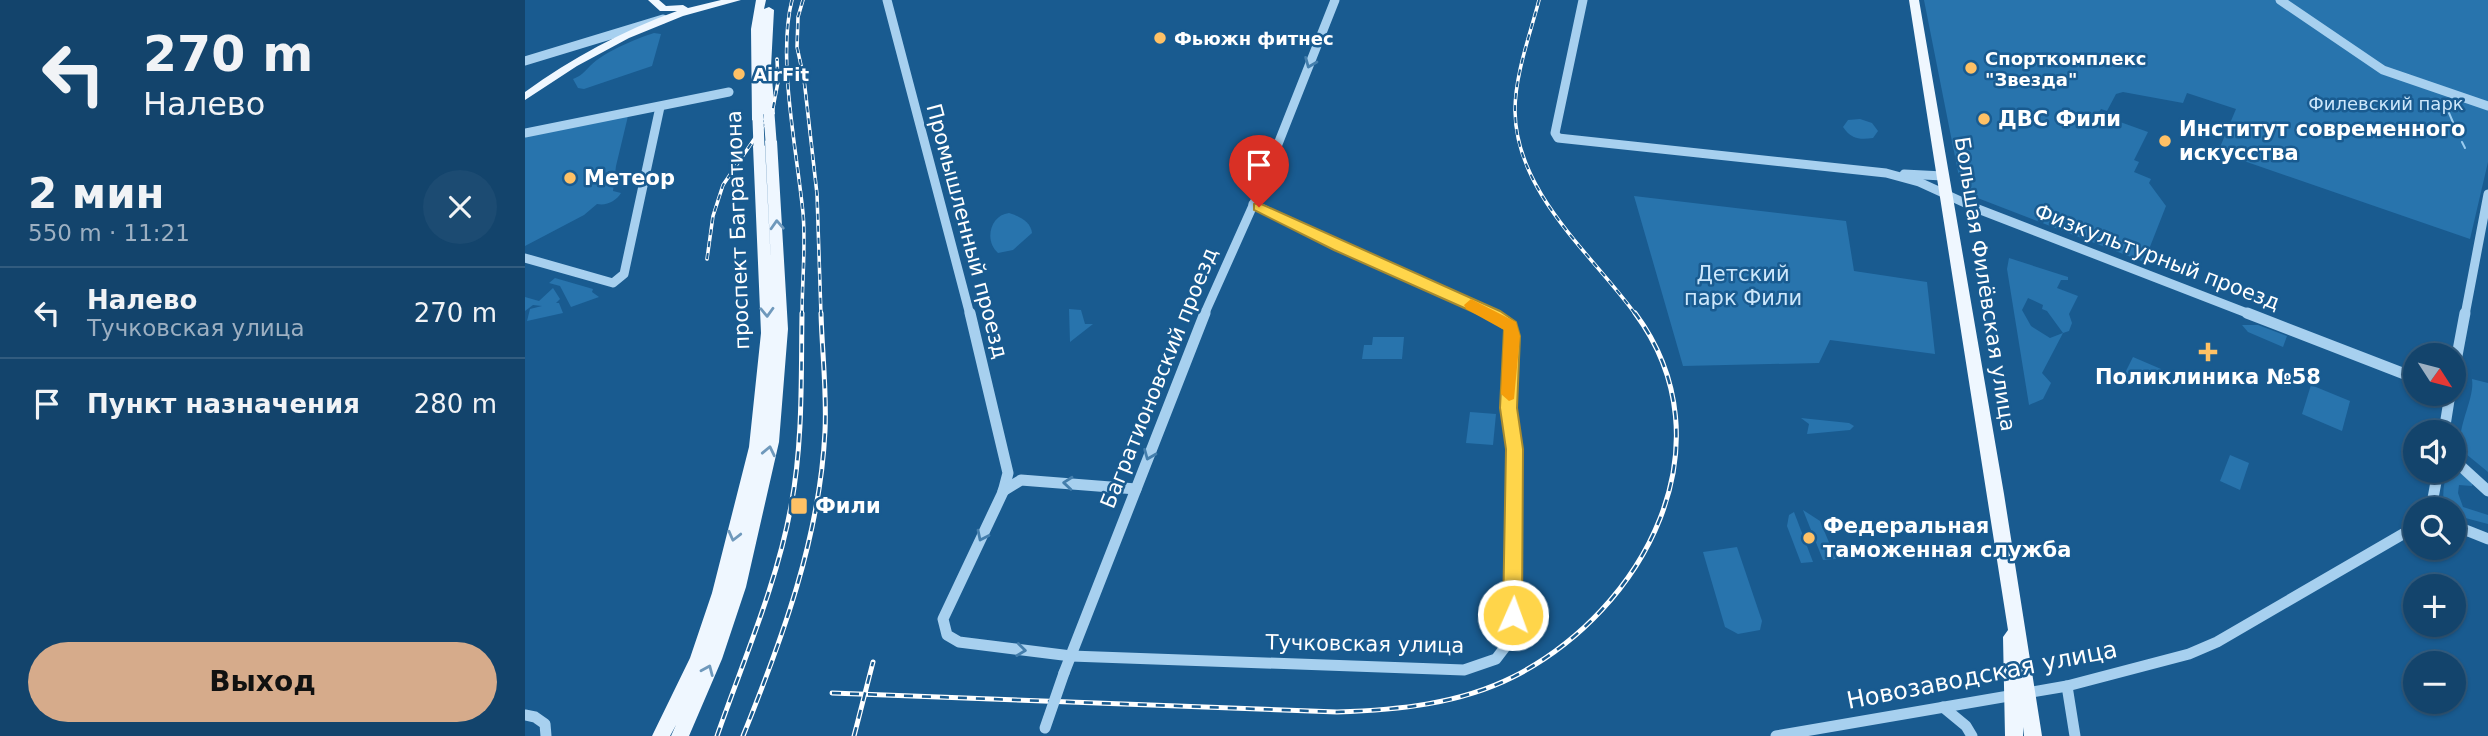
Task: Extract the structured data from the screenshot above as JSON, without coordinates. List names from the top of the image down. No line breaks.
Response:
{"streets":{"main road":["проспект Багратиона","Большая Филёвская улица"],"street":["Промышленный проезд","Физкультурный проезд","Багратионовский проезд","Тучковская улица","Новозаводская улица"]},"crossings":[["Физкультурный проезд","Большая Филёвская улица"],["Большая Филёвская улица","Новозаводская улица"],["Багратионовский проезд","Тучковская улица"]],"one_way":["Багратионовский проезд"],"parks":["Филевский парк","Детский парк Фили"],"places":{"other":["Фьюжн фитнес","Спорткомплекс \"Звезда\"","AirFit","ДВС Фили","Институт современного искусства","Метеор","Федеральная таможенная служба"],"health":["Поликлиника №58"],"transit":["Фили"]},"north":"bottom right","page":{"turn":["270 m","Налево"],"heading":["2 мин","550 m · 11:21"],"list":[{"name":"Налево","note":"Тучковская улица","value":"270 m"},{"name":"Пункт назначения","value":"280 m"}],"map_buttons":["+","−"],"buttons":"Выход"}}
